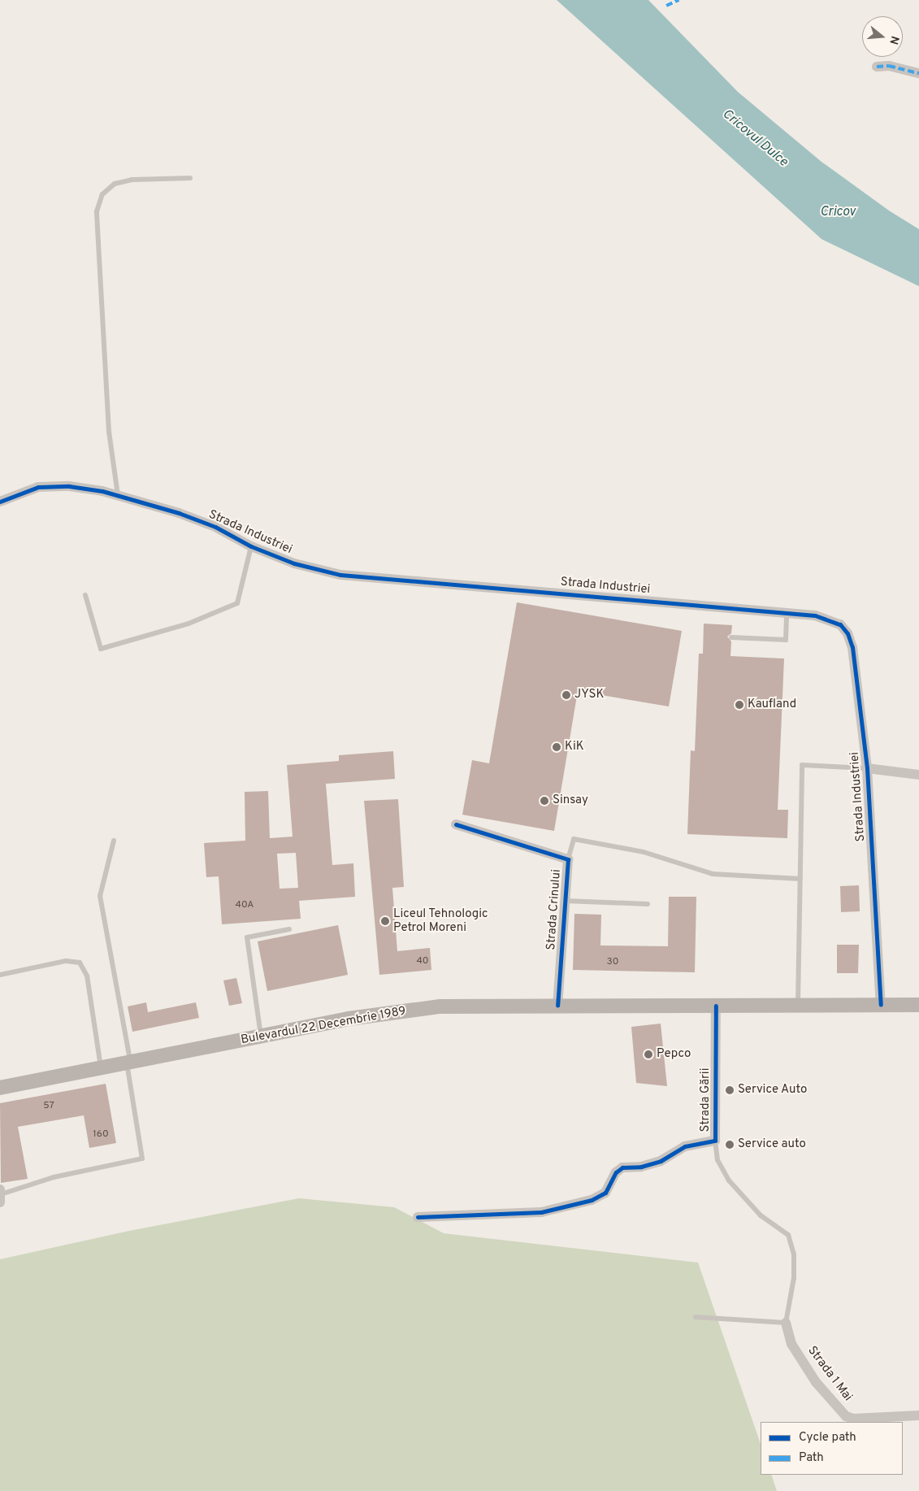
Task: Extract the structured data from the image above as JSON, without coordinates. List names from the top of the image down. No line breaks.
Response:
{"streets":{"main road":["Bulevardul 22 Decembrie 1989"],"street":["Strada Industriei","Strada Crinului","Strada Gării","Strada 1 Mai"]},"crossings":[["Strada Industriei","Bulevardul 22 Decembrie 1989"],["Strada Crinului","Bulevardul 22 Decembrie 1989"],["Bulevardul 22 Decembrie 1989","Strada Gării"],["Strada Gării","Strada 1 Mai"]],"water":["Cricovul Dulce","Cricov"],"places":["JYSK","Kaufland","KiK","Sinsay","Liceul Tehnologic Petrol Moreni","Pepco","Service Auto","Service auto"],"house_numbers":["40A","40","30","57","160"],"legend":["Cycle path","Path"],"north":"right"}
